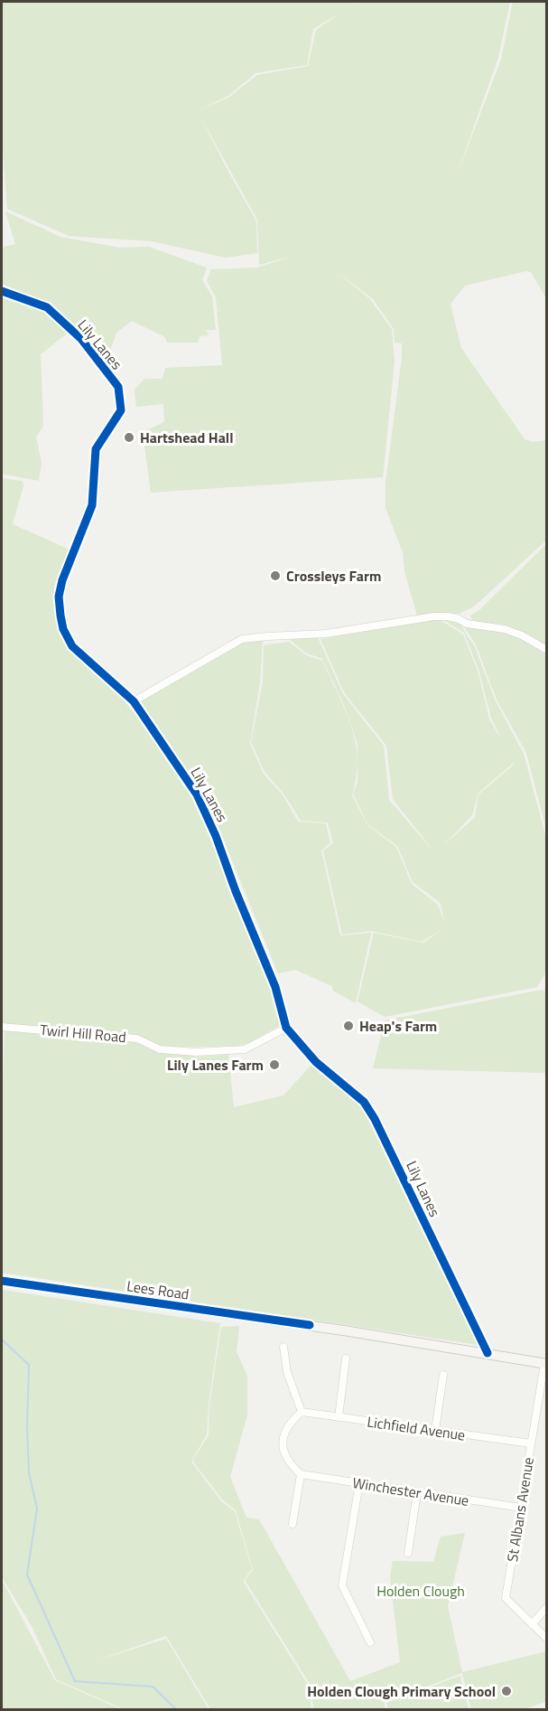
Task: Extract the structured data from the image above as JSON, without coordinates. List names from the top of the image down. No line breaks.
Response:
{"streets":{"main road":["Lees Road"],"street":["Lily Lanes","Twirl Hill Road","Lichfield Avenue","Winchester Avenue","St Albans Avenue"]},"crossings":[["Lily Lanes","Twirl Hill Road"],["Lily Lanes","Lees Road"],["Lees Road","St Albans Avenue"],["Lichfield Avenue","St Albans Avenue"],["Winchester Avenue","St Albans Avenue"]],"parks":["Holden Clough"],"places":["Hartshead Hall","Crossleys Farm","Heap's Farm","Lily Lanes Farm","Holden Clough Primary School"]}
